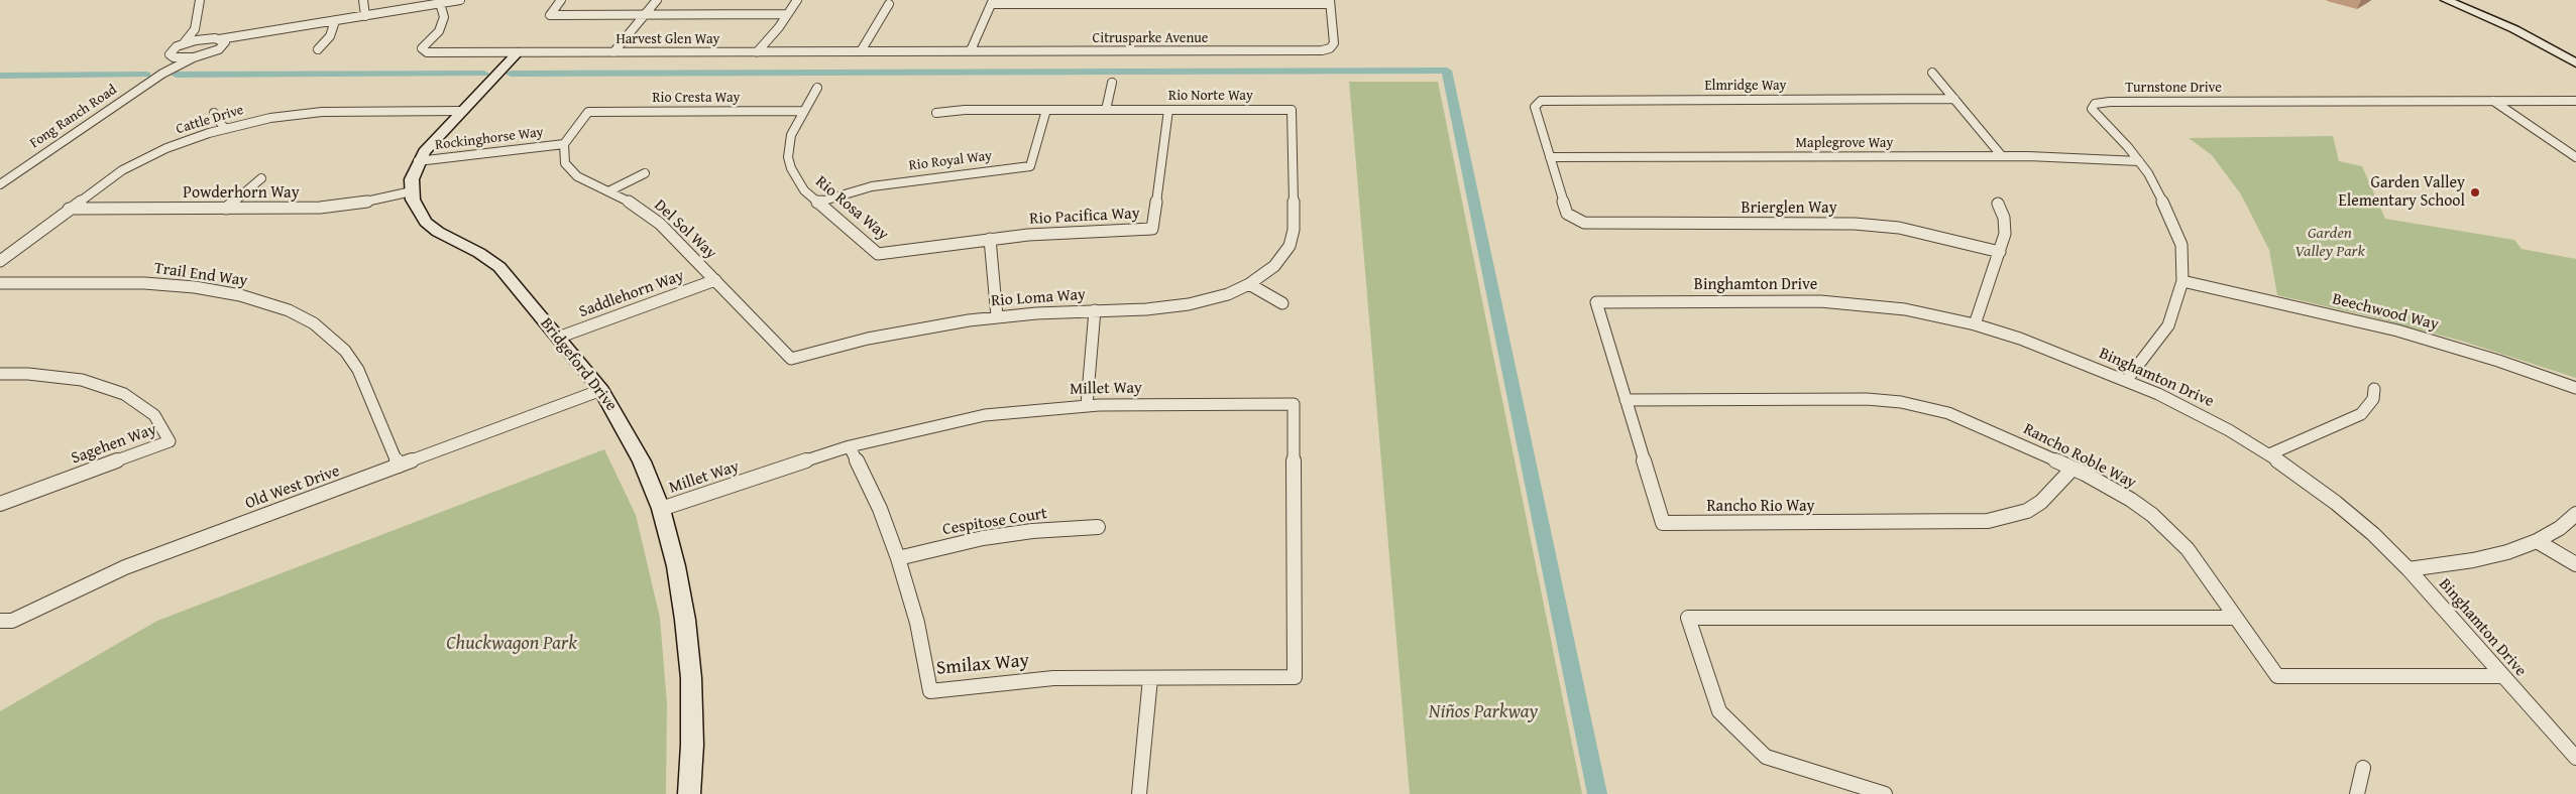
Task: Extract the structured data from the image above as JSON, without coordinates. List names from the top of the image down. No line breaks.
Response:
{"streets":{"street":["Citrusparke Avenue","Harvest Glen Way","Elmridge Way","Turnstone Drive","Rio Norte Way","Rio Cresta Way","Fong Ranch Road","Cattle Drive","Rockinghorse Way","Maplegrove Way","Rio Royal Way","Powderhorn Way","Rio Rosa Way","Brierglen Way","Rio Pacifica Way","Del Sol Way","Trail End Way","Binghamton Drive","Saddlehorn Way","Rio Loma Way","Beechwood Way","Bridgeford Drive","Millet Way","Sagehen Way","Rancho Roble Way","Old West Drive","Rancho Rio Way","Cespitose Court","Smilax Way"]},"crossings":[["Citrusparke Avenue","Harvest Glen Way"],["Elmridge Way","Maplegrove Way"],["Elmridge Way","Brierglen Way"],["Turnstone Drive","Maplegrove Way"],["Turnstone Drive","Binghamton Drive"],["Turnstone Drive","Beechwood Way"],["Rio Norte Way","Rio Royal Way"],["Rio Norte Way","Rio Pacifica Way"],["Rio Norte Way","Rio Loma Way"],["Rio Cresta Way","Rockinghorse Way"],["Rio Cresta Way","Rio Rosa Way"],["Rio Cresta Way","Del Sol Way"],["Cattle Drive","Powderhorn Way"],["Rockinghorse Way","Del Sol Way"],["Maplegrove Way","Brierglen Way"],["Rio Royal Way","Rio Rosa Way"],["Powderhorn Way","Bridgeford Drive"],["Rio Rosa Way","Rio Pacifica Way"],["Del Sol Way","Saddlehorn Way"],["Del Sol Way","Rio Loma Way"],["Trail End Way","Old West Drive"],["Binghamton Drive","Rancho Roble Way"],["Binghamton Drive","Rancho Rio Way"],["Saddlehorn Way","Bridgeford Drive"],["Bridgeford Drive","Millet Way"],["Bridgeford Drive","Old West Drive"],["Millet Way","Smilax Way"],["Rancho Roble Way","Rancho Rio Way"],["Cespitose Court","Smilax Way"]],"parks":["Garden Valley Park","Chuckwagon Park","Niños Parkway"],"places":["Garden Valley Elementary School"]}
